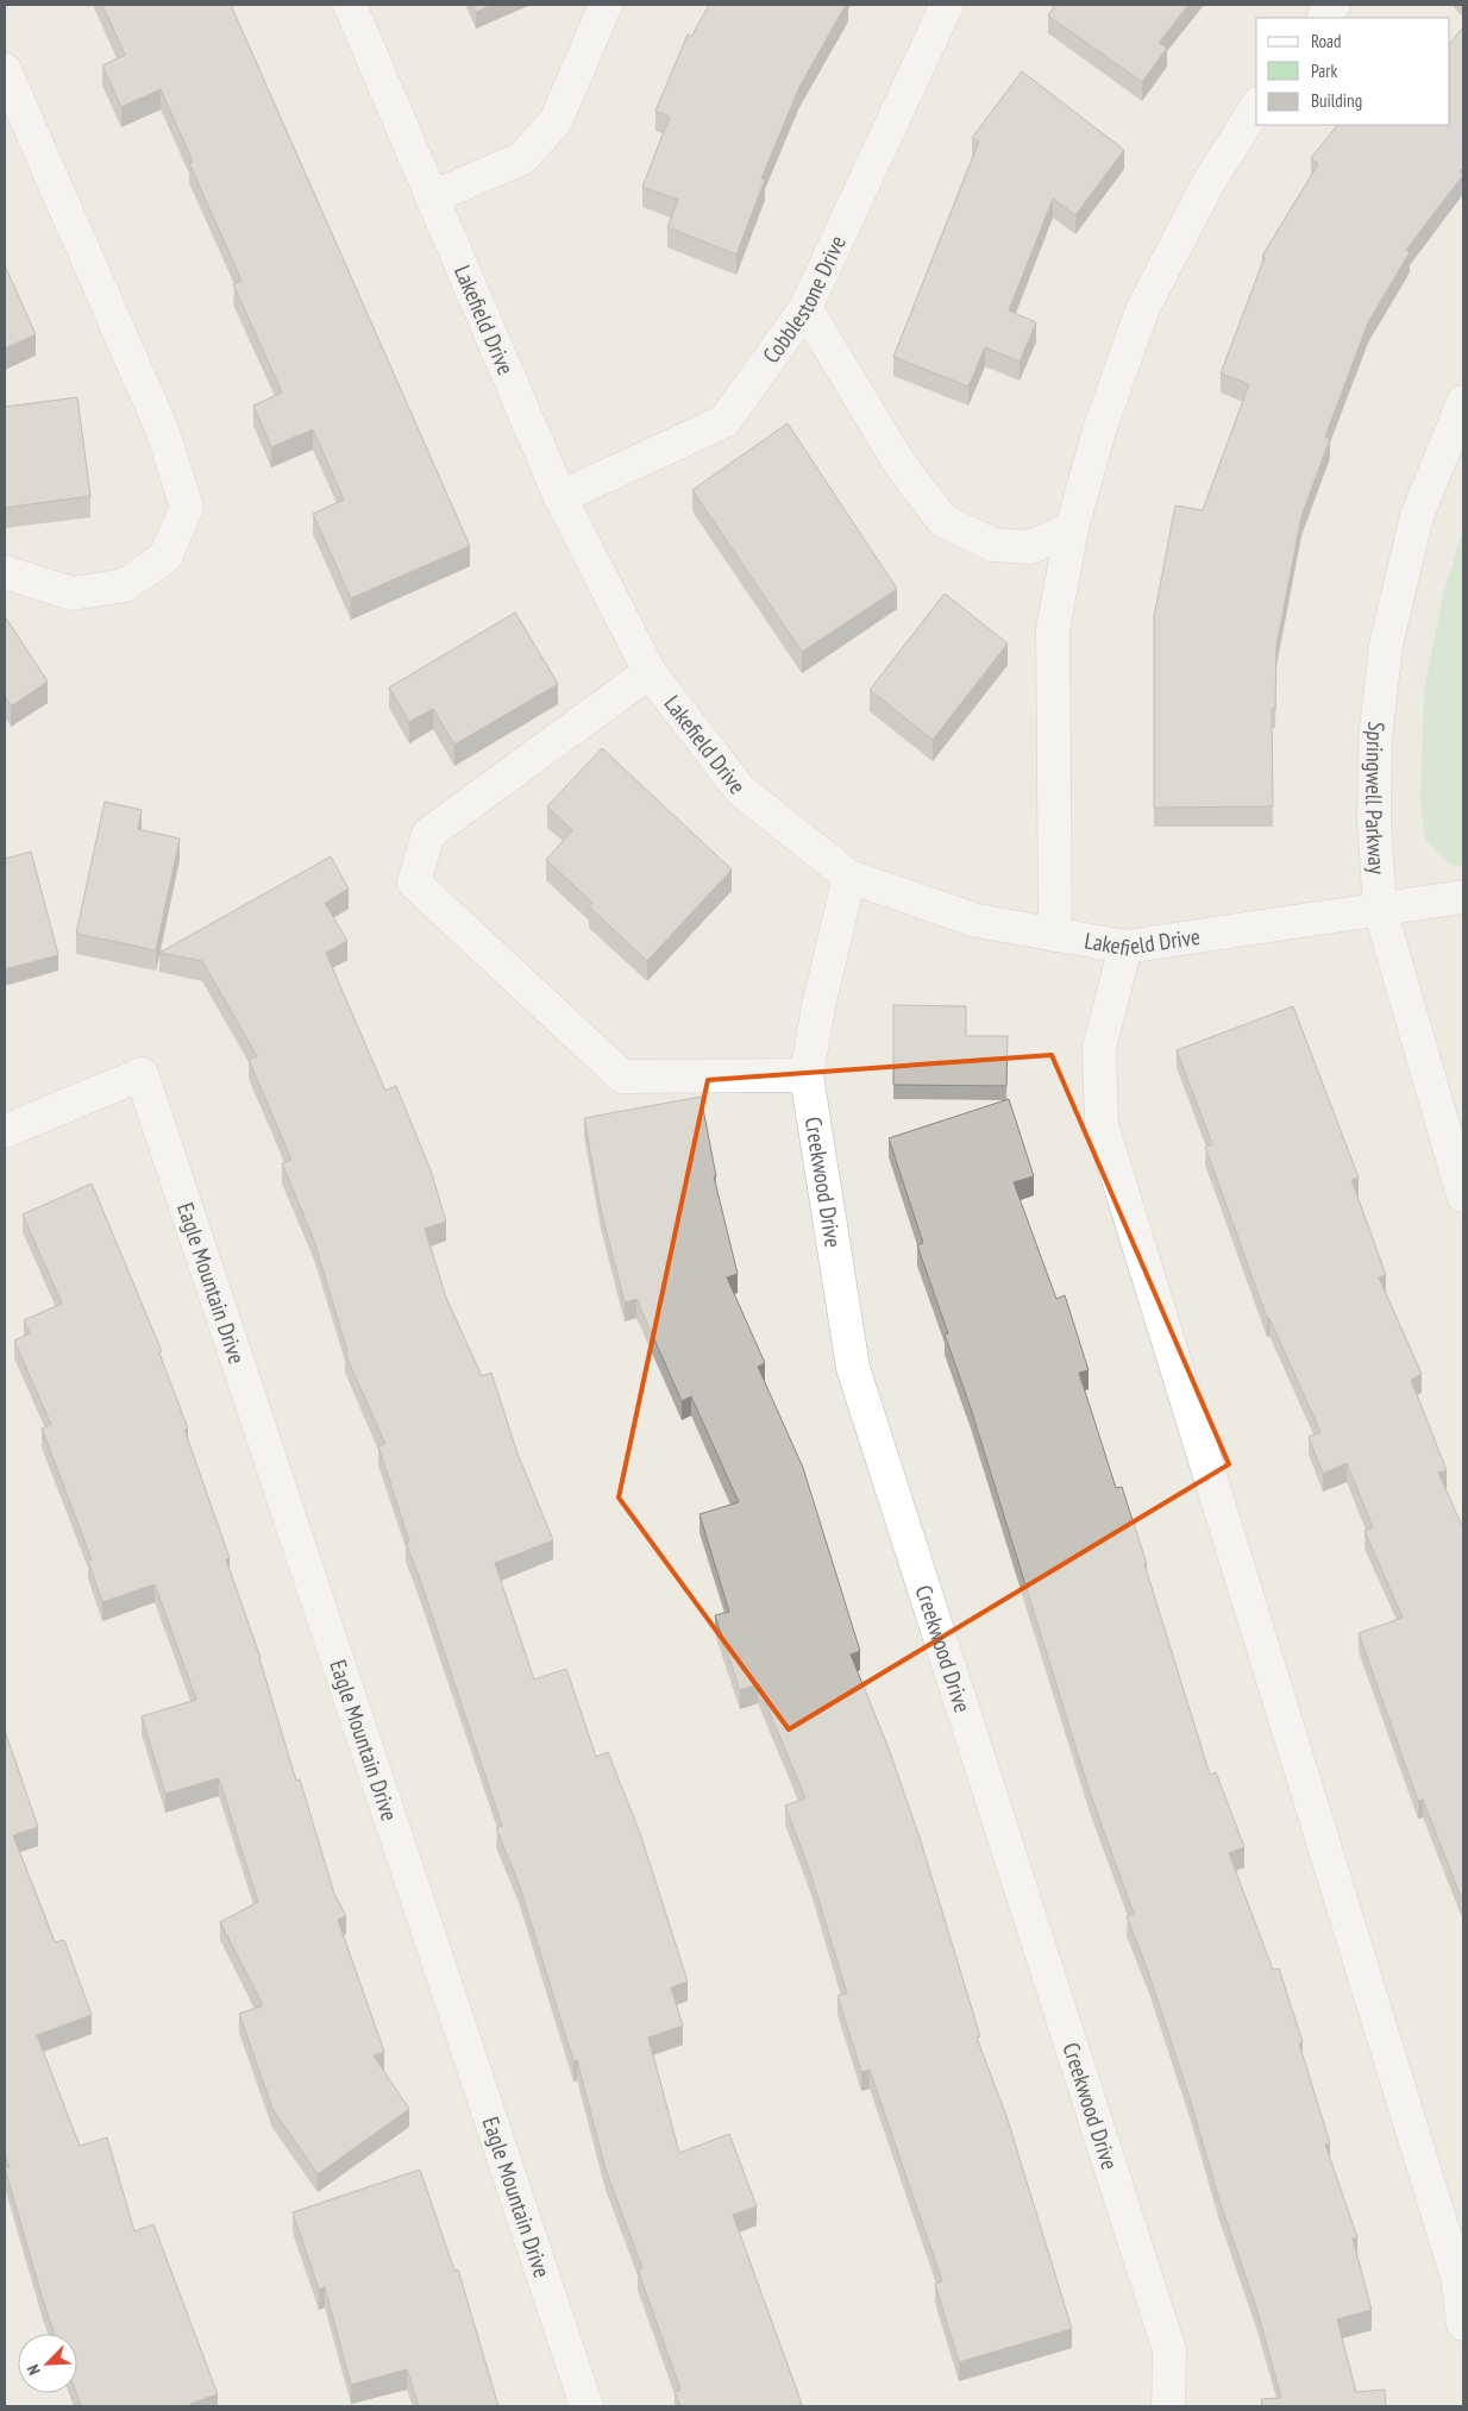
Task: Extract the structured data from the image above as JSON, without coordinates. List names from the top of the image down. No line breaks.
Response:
{"streets":{"street":["Cobblestone Drive","Lakefield Drive","Springwell Parkway","Creekwood Drive","Eagle Mountain Drive"]},"crossings":[["Cobblestone Drive","Lakefield Drive"],["Lakefield Drive","Springwell Parkway"],["Lakefield Drive","Creekwood Drive"]],"legend":["Road","Park","Building"],"north":"bottom left"}
